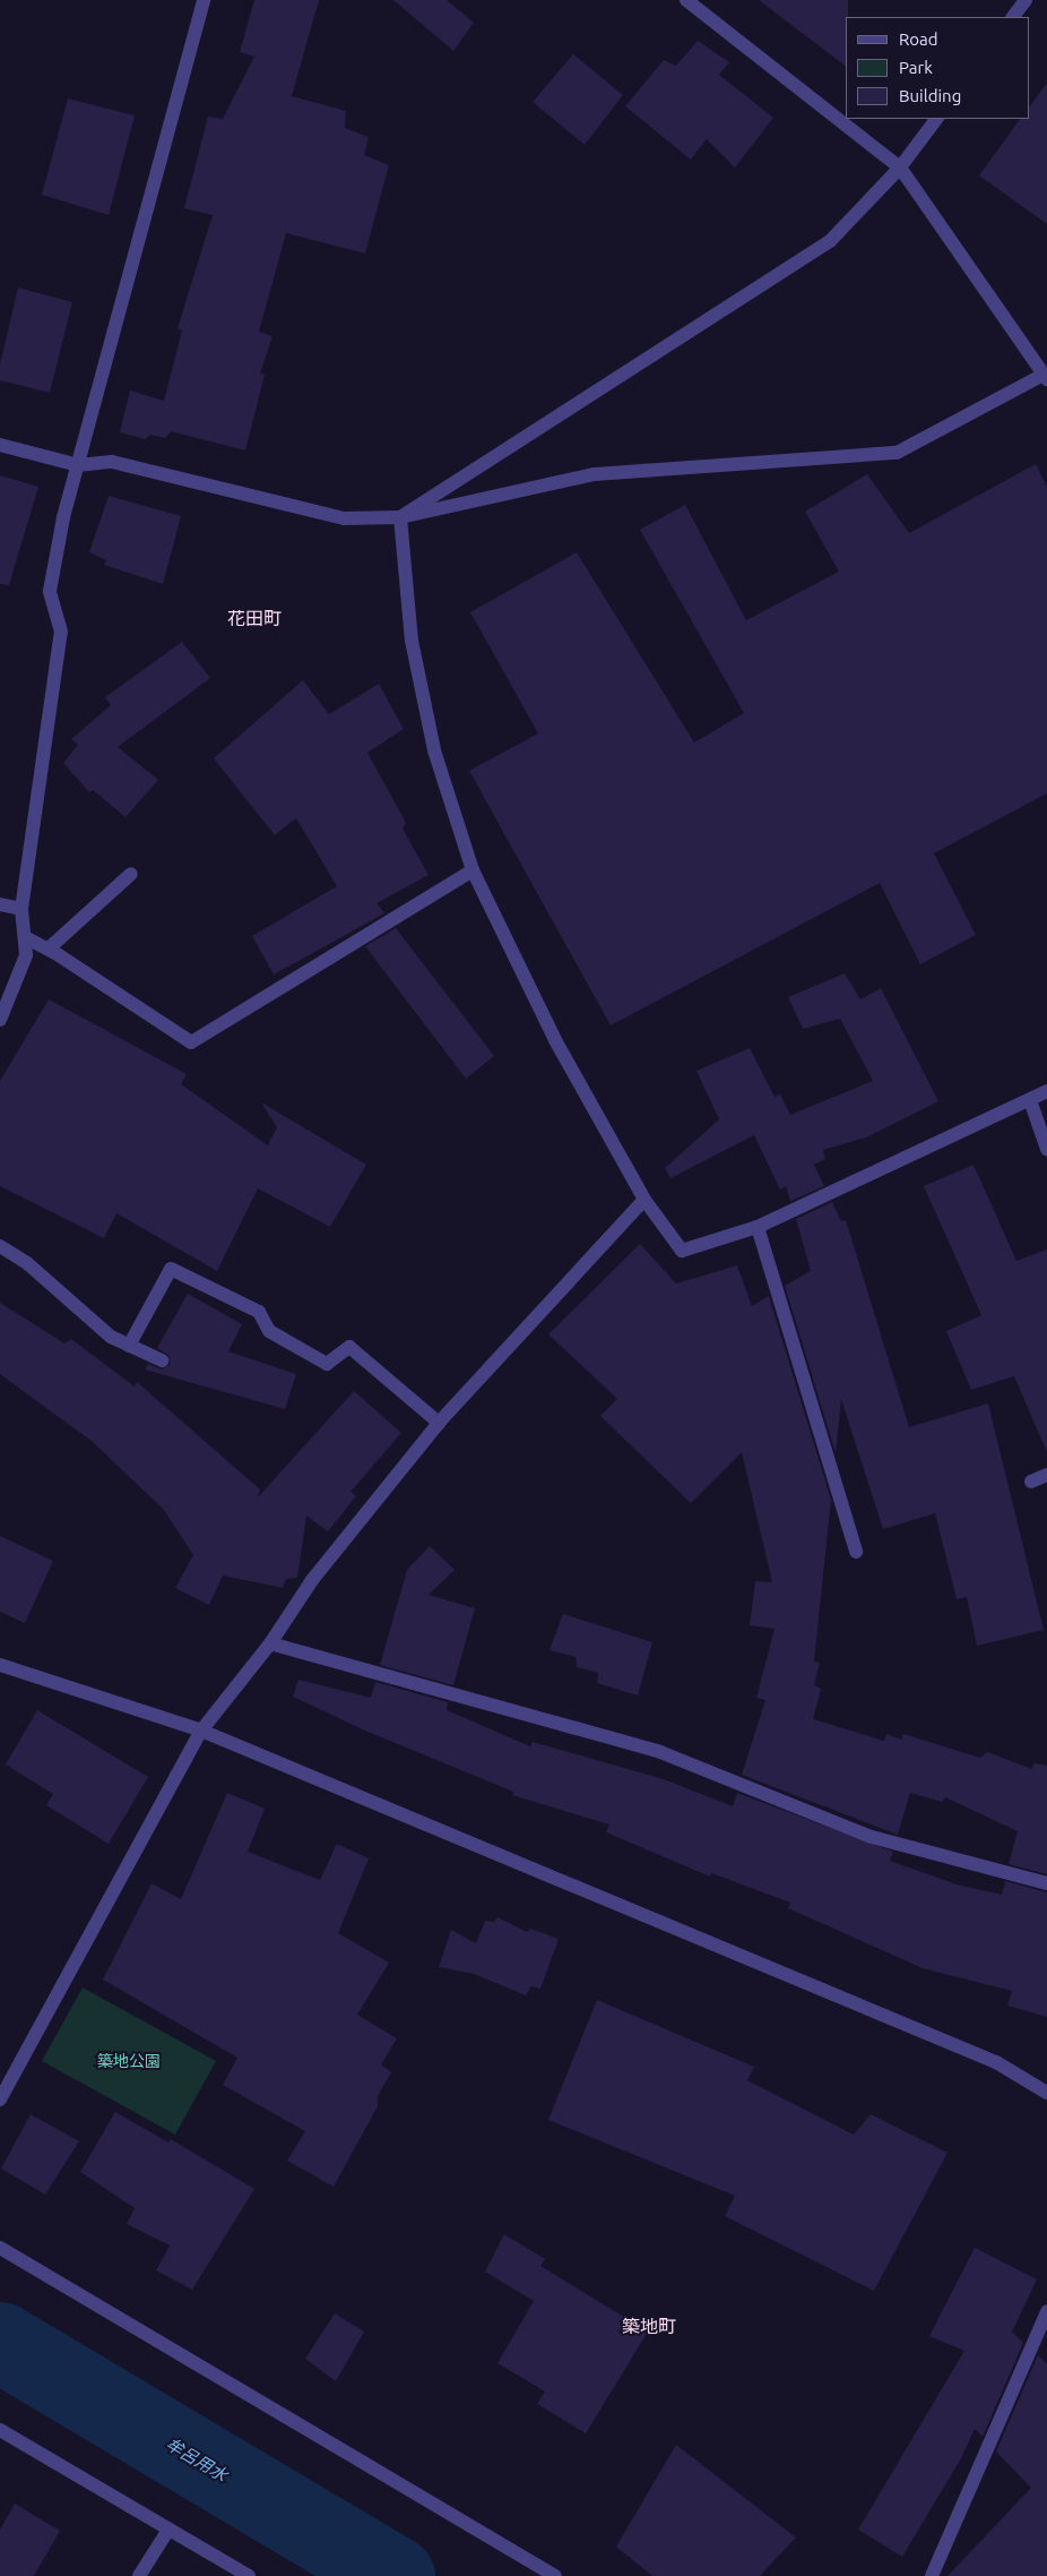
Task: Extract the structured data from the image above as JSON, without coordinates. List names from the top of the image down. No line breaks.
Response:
{"districts":["花田町","築地町"],"water":["牟呂用水"],"parks":["築地公園"],"legend":["Road","Park","Building"]}
